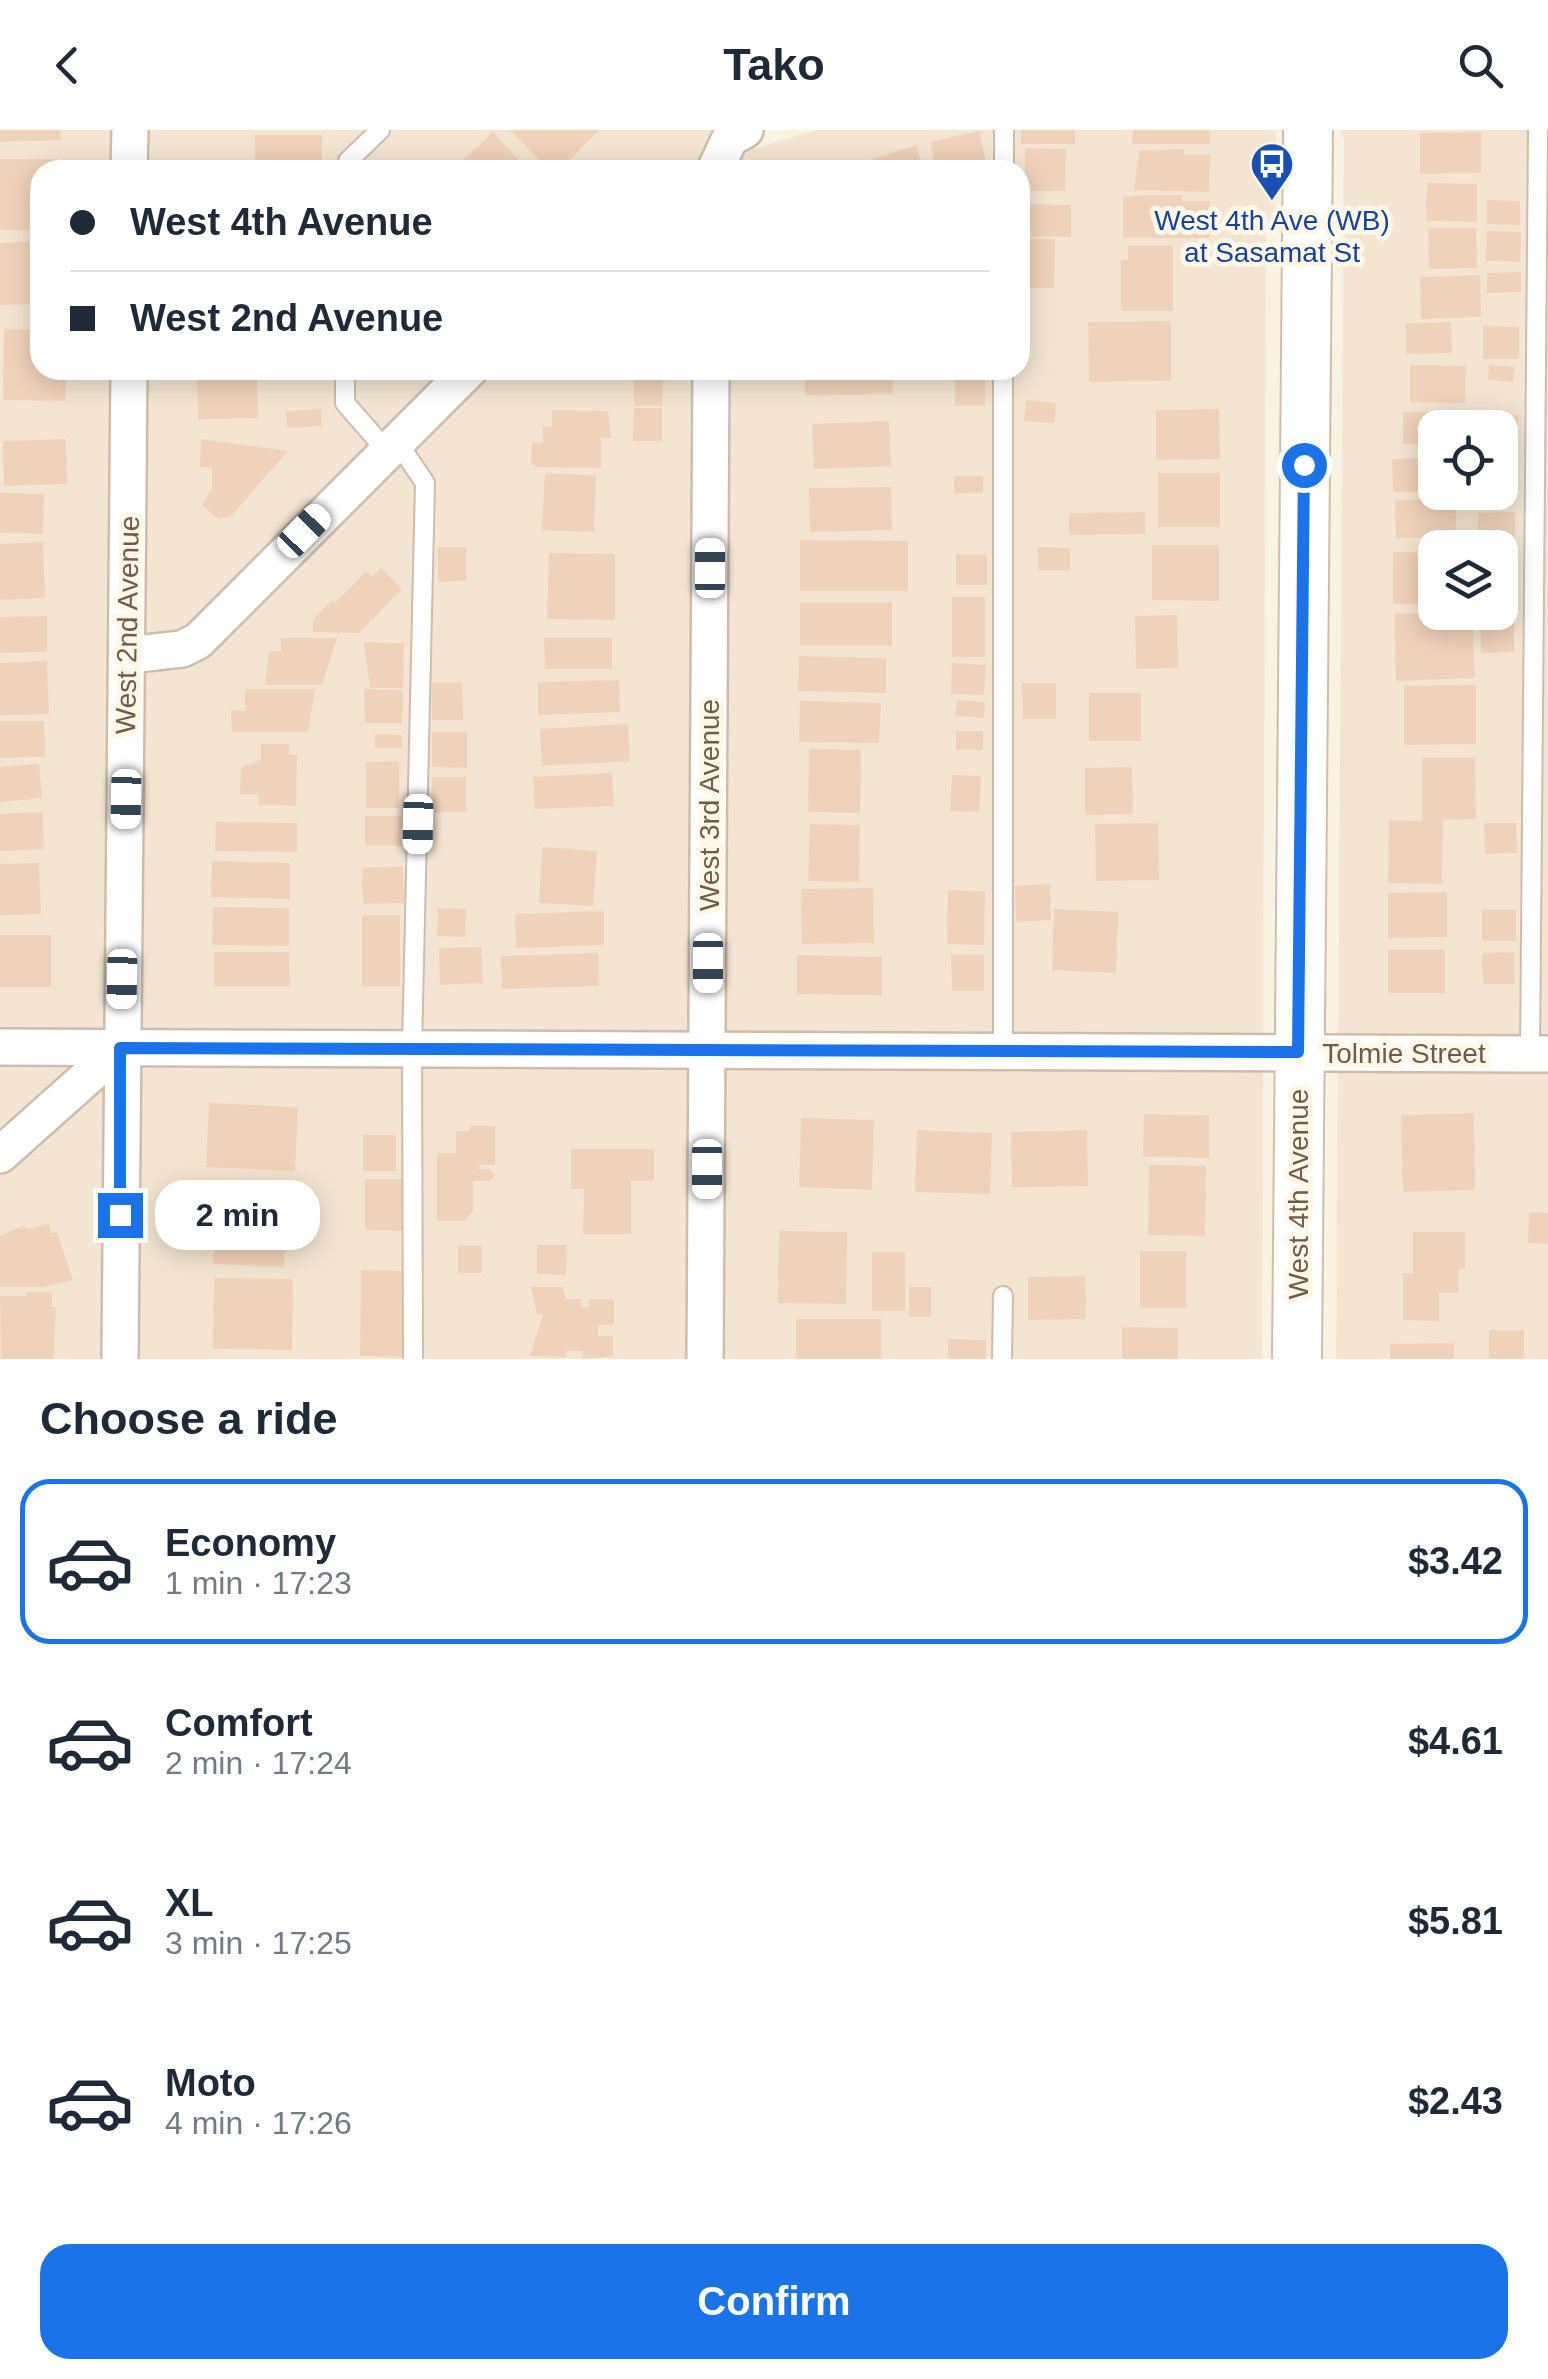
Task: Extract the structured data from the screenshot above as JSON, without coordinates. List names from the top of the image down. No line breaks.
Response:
{"streets":{"main road":["West 4th Avenue"],"street":["West 2nd Avenue","West 3rd Avenue","Tolmie Street"]},"crossings":[["West 2nd Avenue","Tolmie Street"],["West 3rd Avenue","Tolmie Street"],["Tolmie Street","West 4th Avenue"]],"places":{"bus stop":["West 4th Ave (WB) at Sasamat St"]},"page":{"header":"Tako","banner":["West 4th Avenue","West 2nd Avenue"],"bubble":"2 min","heading":"Choose a ride","list":[{"name":"Economy","note":"1 min · 17:23","value":"$3.42"},{"name":"Comfort","note":"2 min · 17:24","value":"$4.61"},{"name":"XL","note":"3 min · 17:25","value":"$5.81"},{"name":"Moto","note":"4 min · 17:26","value":"$2.43"}],"buttons":"Confirm"}}
